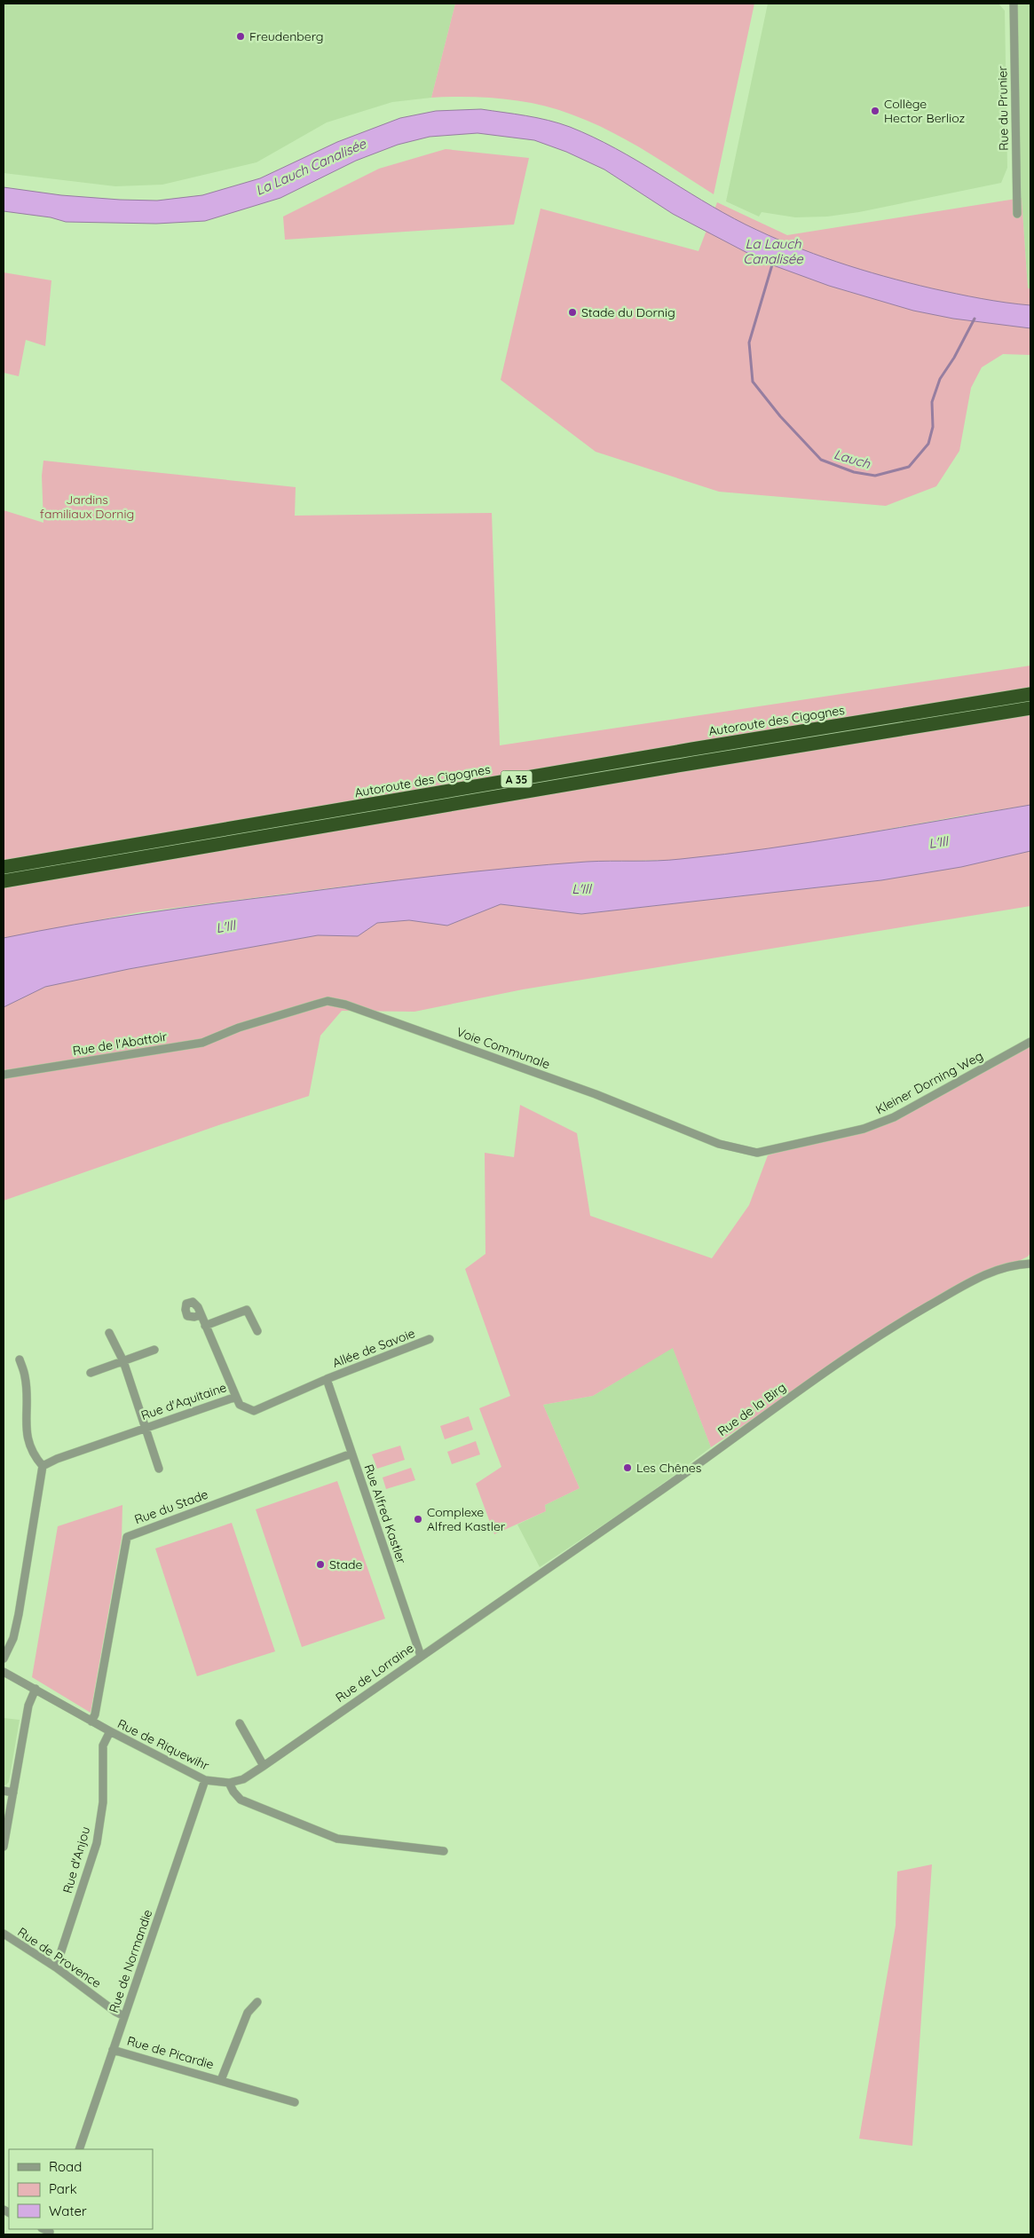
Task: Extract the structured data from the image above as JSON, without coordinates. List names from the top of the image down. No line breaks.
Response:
{"streets":{"highway":["Autoroute des Cigognes","A 35"],"street":["Rue du Prunier","Rue de l'Abattoir","Voie Communale","Kleiner Dorning Weg","Allée de Savoie","Rue d'Aquitaine","Rue de la Birg","Rue du Stade","Rue Alfred Kastler","Rue de Lorraine","Rue de Riquewihr","Rue d'Anjou","Rue de Provence","Rue de Normandie","Rue de Picardie"]},"crossings":[["Rue de l'Abattoir","Voie Communale"],["Voie Communale","Kleiner Dorning Weg"],["Allée de Savoie","Rue d'Aquitaine"],["Allée de Savoie","Rue Alfred Kastler"],["Rue d'Aquitaine","Rue Alfred Kastler"],["Rue de la Birg","Rue de Lorraine"],["Rue du Stade","Rue Alfred Kastler"],["Rue du Stade","Rue de Riquewihr"],["Rue Alfred Kastler","Rue de Lorraine"],["Rue de Lorraine","Rue de Riquewihr"],["Rue de Riquewihr","Rue d'Anjou"],["Rue de Riquewihr","Rue de Normandie"],["Rue d'Anjou","Rue de Provence"],["Rue de Provence","Rue de Normandie"],["Rue de Normandie","Rue de Picardie"]],"water":["La Lauch Canalisée","Lauch","L'Ill"],"parks":["Jardins familiaux Dornig"],"places":["Freudenberg","Collège Hector Berlioz","Stade du Dornig","Les Chênes","Complexe Alfred Kastler","Stade"],"legend":["Road","Park","Water"]}
